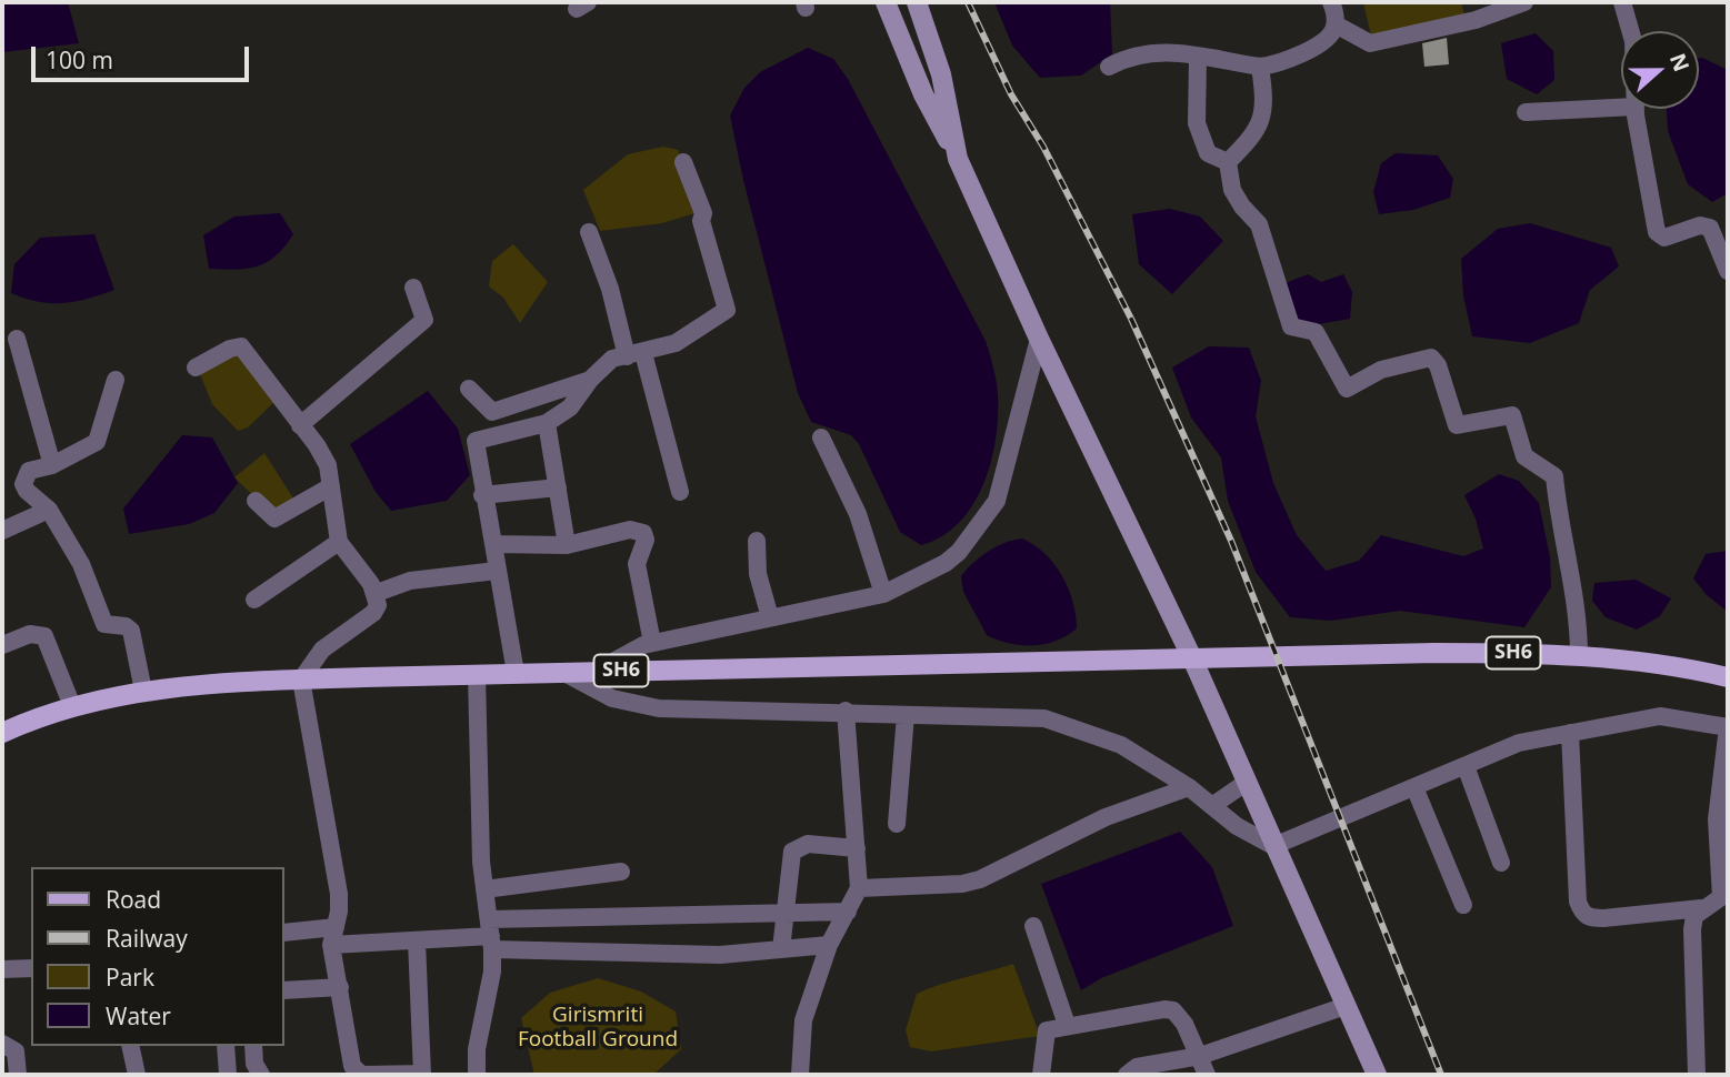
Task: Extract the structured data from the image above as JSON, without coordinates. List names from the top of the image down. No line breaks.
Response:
{"streets":{"main road":["SH6"]},"parks":["Girismriti Football Ground"],"legend":["Road","Railway","Park","Water"],"scale_bar":"100 m","north":"right"}
